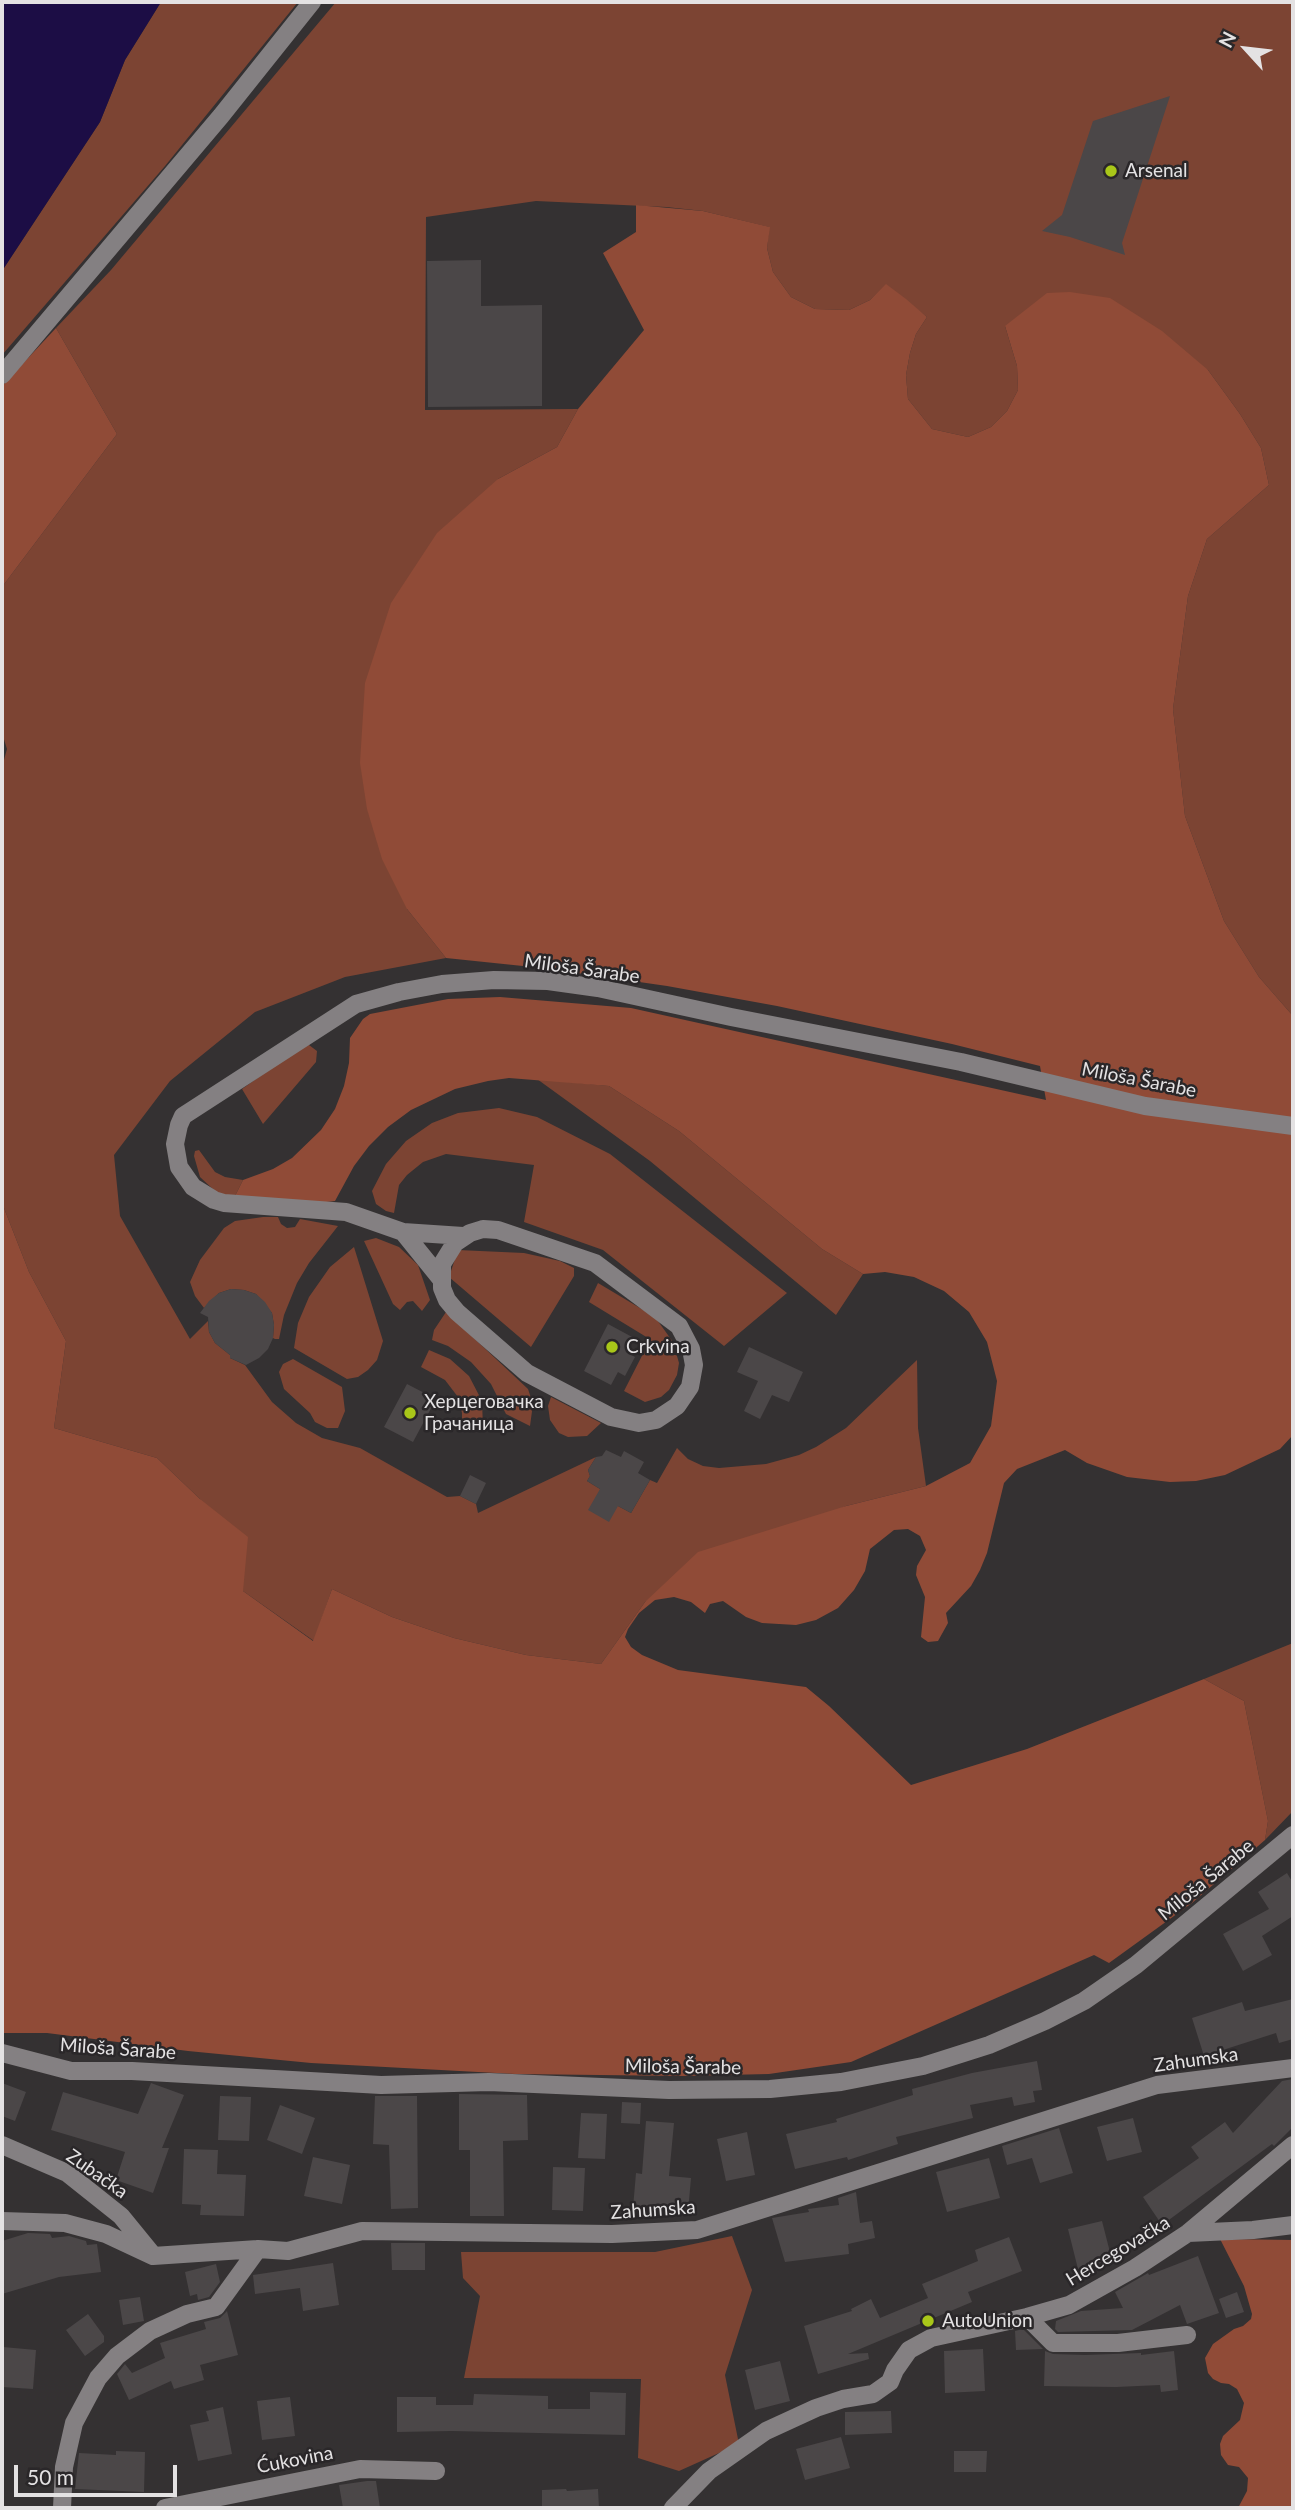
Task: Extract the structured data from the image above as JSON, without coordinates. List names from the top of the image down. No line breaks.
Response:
{"streets":{"street":["Miloša Šarabe","Zahumska","Zubačka","Hercegovačka","Ćukovina"]},"crossings":[["Zahumska","Zubačka"]],"places":["Arsenal","Crkvina","Херцеговачка Грачаница","AutoUnion"],"scale_bar":"50 m","north":"top left"}
